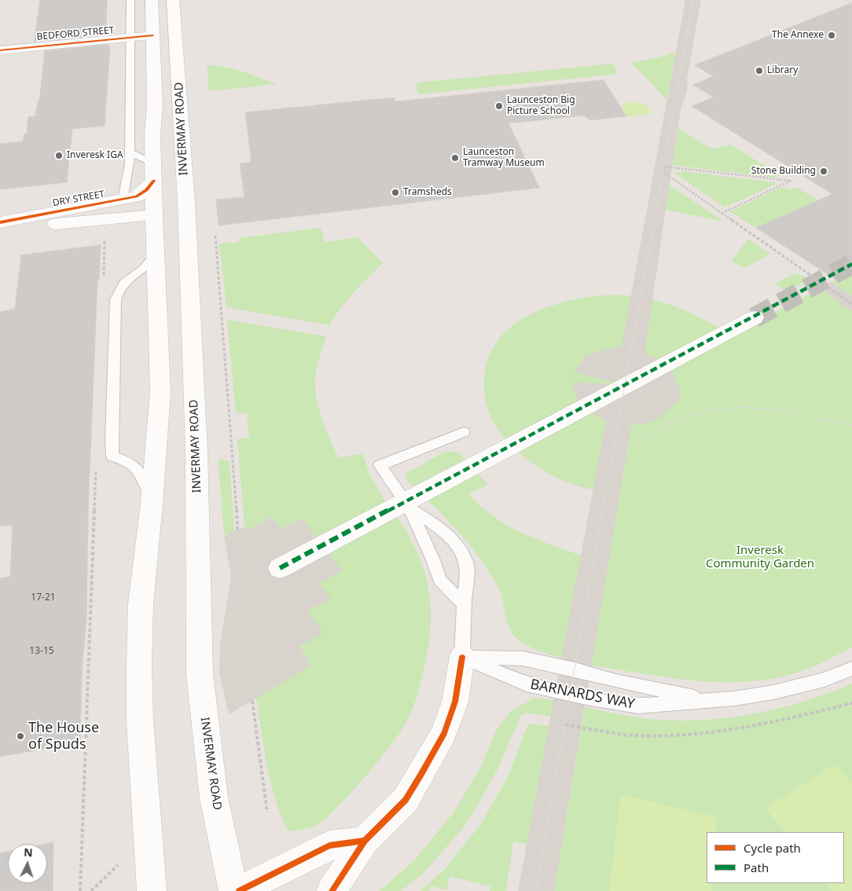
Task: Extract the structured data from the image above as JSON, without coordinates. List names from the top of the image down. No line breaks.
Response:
{"streets":{"main road":["BEDFORD STREET","INVERMAY ROAD","DRY STREET"],"lane":["BARNARDS WAY"]},"crossings":[["BEDFORD STREET","INVERMAY ROAD"],["INVERMAY ROAD","DRY STREET"]],"parks":["Inveresk Community Garden"],"places":["The Annexe","Library","Launceston Big Picture School","Inveresk IGA","Launceston Tramway Museum","Stone Building","Tramsheds","The House of Spuds"],"house_numbers":["17-21","13-15"],"legend":["Cycle path","Path"],"north":"top"}
